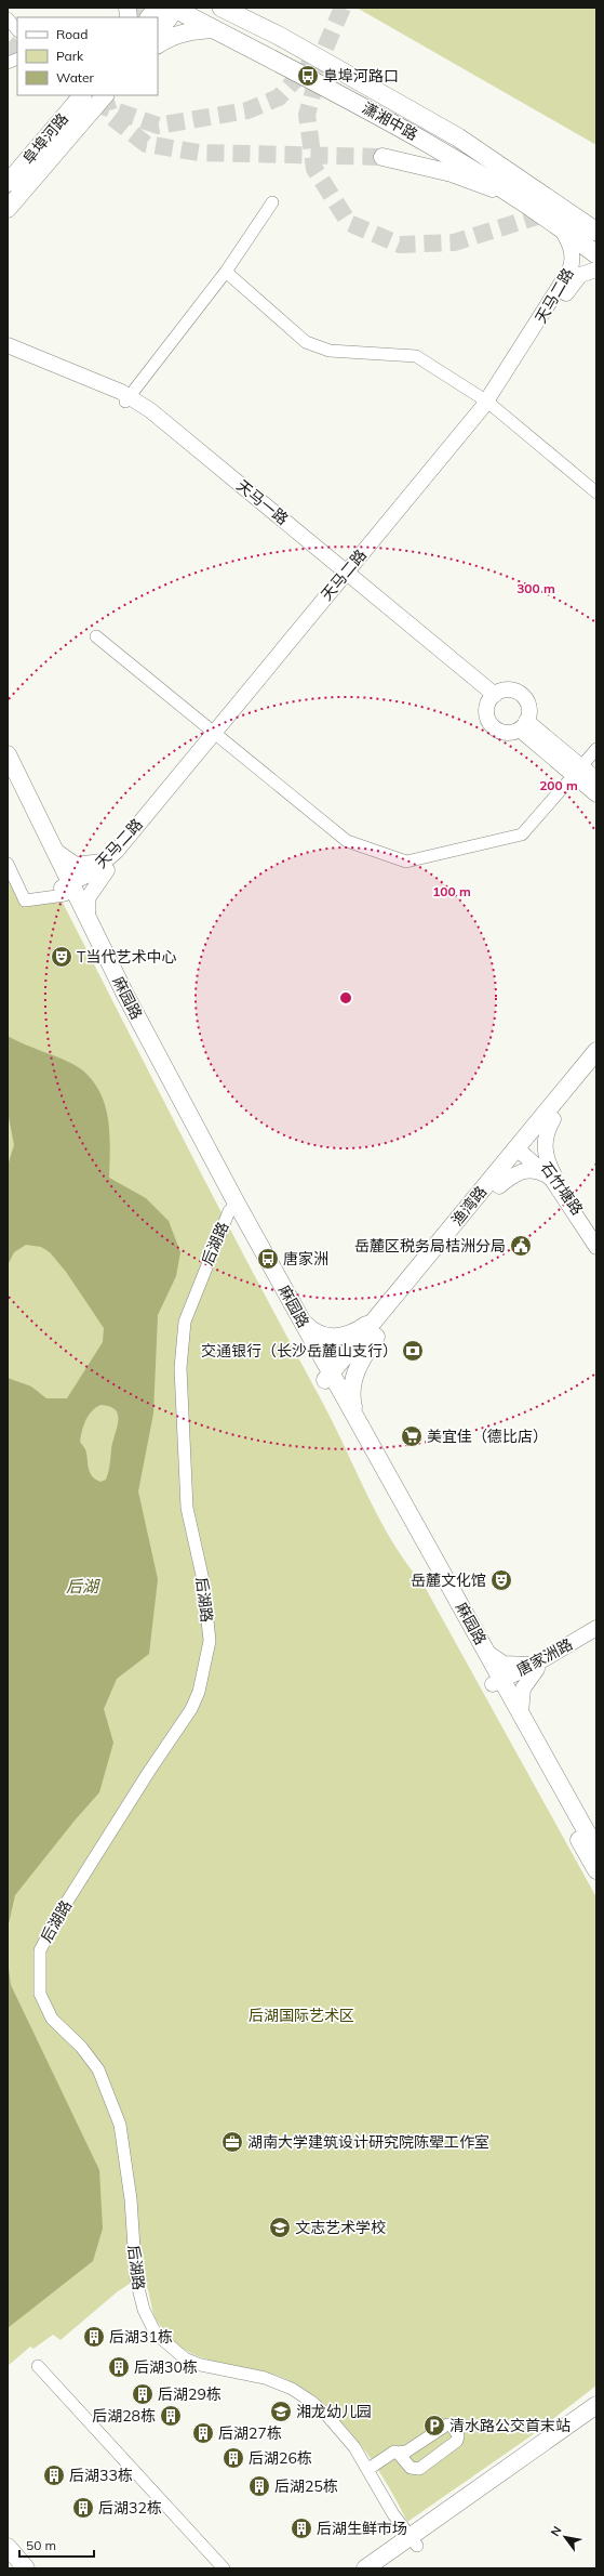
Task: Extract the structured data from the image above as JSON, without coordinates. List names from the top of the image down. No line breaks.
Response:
{"streets":{"main road":["潇湘中路","阜埠河路","麻园路","渔湾路"],"street":["天马二路","天马一路","石竹塘路","后湖路","唐家洲路"]},"crossings":[["潇湘中路","天马二路"],["天马二路","天马一路"],["麻园路","渔湾路"],["麻园路","后湖路"],["麻园路","唐家洲路"],["石竹塘路","渔湾路"]],"water":["后湖"],"parks":["后湖国际艺术区"],"places":{"bus stop":["阜埠河路口","唐家洲"],"theatre":["T当代艺术中心","岳麓文化馆"],"public building":["岳麓区税务局桔洲分局"],"bank":["交通银行（长沙岳麓山支行）"],"supermarket":["美宜佳（德比店）"],"office":["湖南大学建筑设计研究院陈翚工作室"],"school or university":["文志艺术学校","湘龙幼儿园"],"building":["后湖31栋","后湖30栋","后湖29栋","后湖28栋","后湖27栋","后湖26栋","后湖33栋","后湖25栋","后湖32栋","后湖生鲜市场"],"parking":["清水路公交首末站"]},"legend":["Road","Park","Water"],"scale_bar":"50 m","north":"top left","rings":["300 m","200 m","100 m"]}
